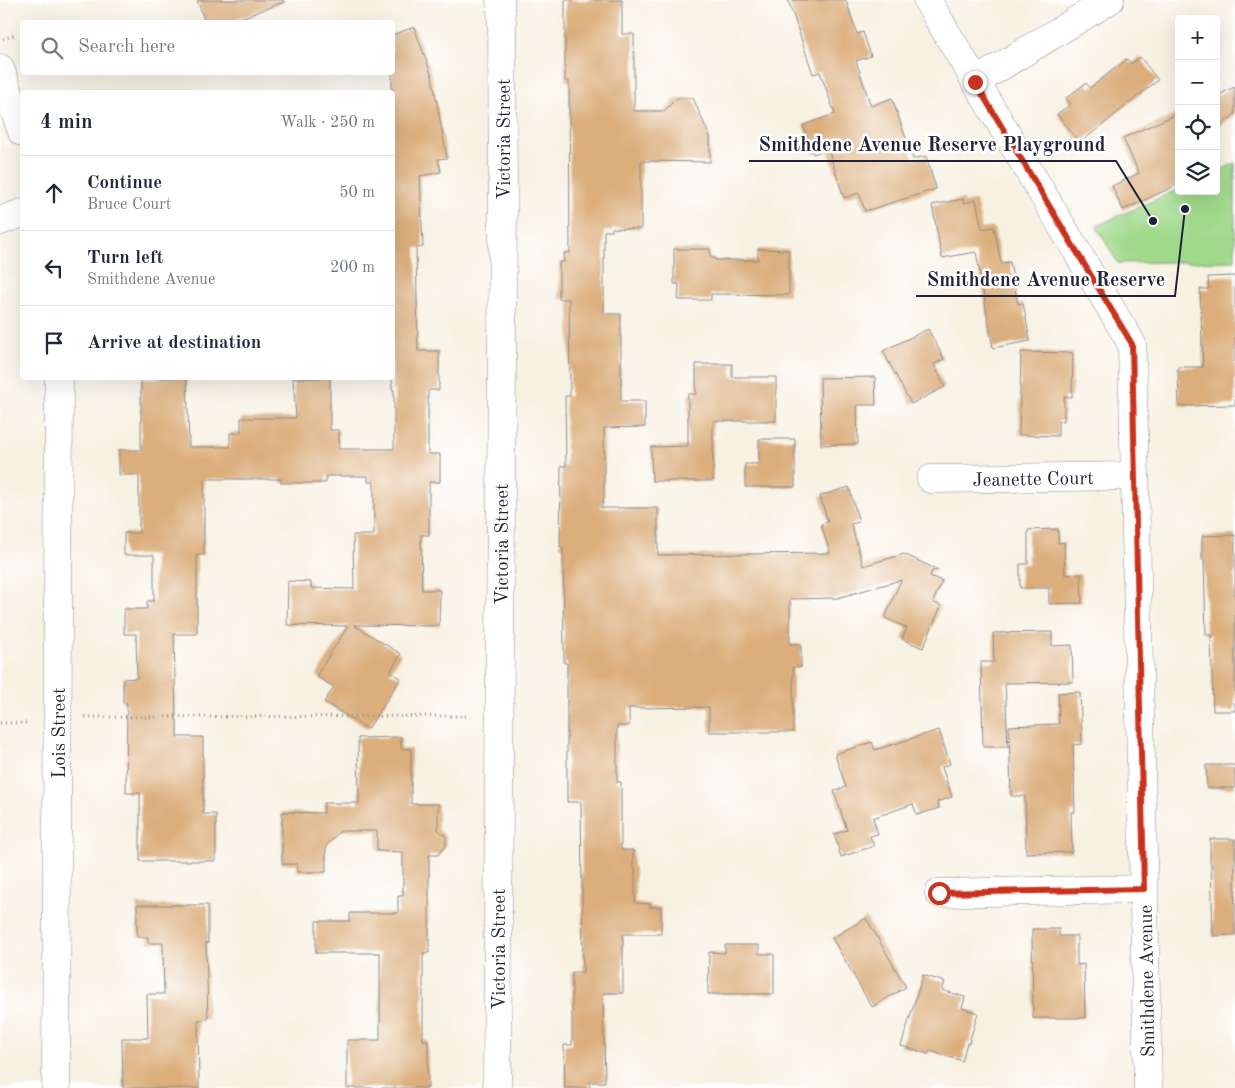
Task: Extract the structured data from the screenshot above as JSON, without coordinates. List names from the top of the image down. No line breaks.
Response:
{"streets":{"street":["Victoria Street","Jeanette Court","Lois Street","Smithdene Avenue"]},"crossings":[["Jeanette Court","Smithdene Avenue"]],"places":["Smithdene Avenue Reserve","Smithdene Avenue Reserve Playground"],"page":{"map_buttons":["+","−"],"search":"Search here","heading":["4 min","Walk · 250 m"],"list":[["Continue","Bruce Court","50 m"],["Turn left","Smithdene Avenue","200 m"],"Arrive at destination"]}}
